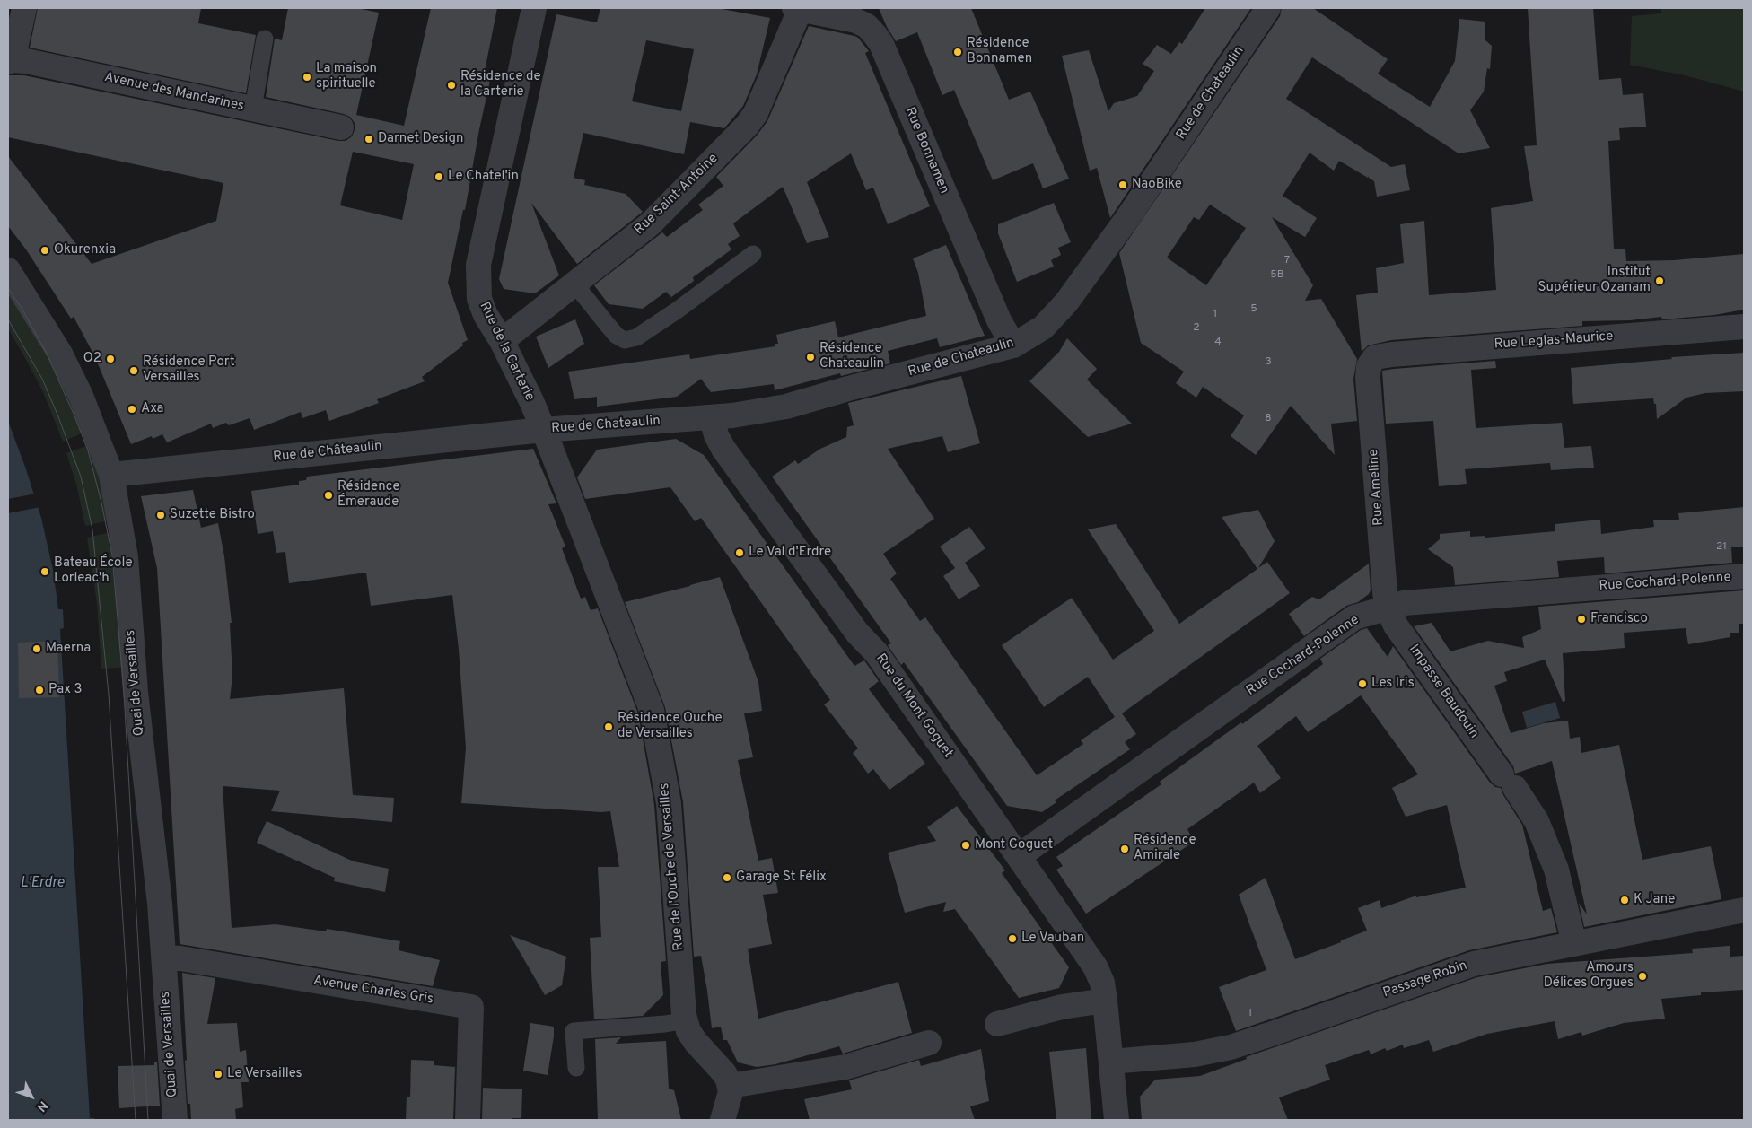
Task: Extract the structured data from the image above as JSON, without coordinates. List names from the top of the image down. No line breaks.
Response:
{"streets":{"street":["Avenue des Mandarines","Rue de Chateaulin","Rue Bonnamen","Rue Saint-Antoine","Rue Leglas-Maurice","Rue de la Carterie","Rue de Châteaulin","Rue Ameline","Rue Cochard-Polenne","Quai de Versailles","Impasse Baudouin","Rue du Mont Goguet","Rue de l'Ouche de Versailles","Passage Robin","Avenue Charles Gris"]},"crossings":[["Rue de Chateaulin","Rue Bonnamen"],["Rue de Chateaulin","Rue de la Carterie"],["Rue de Chateaulin","Rue de Châteaulin"],["Rue de Chateaulin","Rue du Mont Goguet"],["Rue de Chateaulin","Rue de l'Ouche de Versailles"],["Rue Bonnamen","Rue Saint-Antoine"],["Rue Saint-Antoine","Rue de la Carterie"],["Rue Leglas-Maurice","Rue Ameline"],["Rue de la Carterie","Rue de Châteaulin"],["Rue de la Carterie","Rue de l'Ouche de Versailles"],["Rue de Châteaulin","Quai de Versailles"],["Rue de Châteaulin","Rue de l'Ouche de Versailles"],["Rue Ameline","Rue Cochard-Polenne"],["Rue Ameline","Impasse Baudouin"],["Rue Cochard-Polenne","Impasse Baudouin"],["Rue Cochard-Polenne","Rue du Mont Goguet"],["Quai de Versailles","Avenue Charles Gris"],["Impasse Baudouin","Passage Robin"],["Rue du Mont Goguet","Passage Robin"]],"water":["L'Erdre"],"places":["Résidence Bonnamen","La maison spirituelle","Résidence de la Carterie","Darnet Design","Le Chatel'in","NaoBike","Okurenxia","Institut Supérieur Ozanam","Résidence Chateaulin","O2","Résidence Port Versailles","Axa","Résidence Émeraude","Suzette Bistro","Le Val d'Erdre","Bateau École Lorleac'h","Francisco","Maerna","Les Iris","Pax 3","Résidence Ouche de Versailles","Mont Goguet","Résidence Amirale","Garage St Félix","K Jane","Le Vauban","Amours Délices Orgues","Le Versailles"],"house_numbers":["7","5B","5","1","2","4","3","8","21","1"],"north":"bottom right"}
